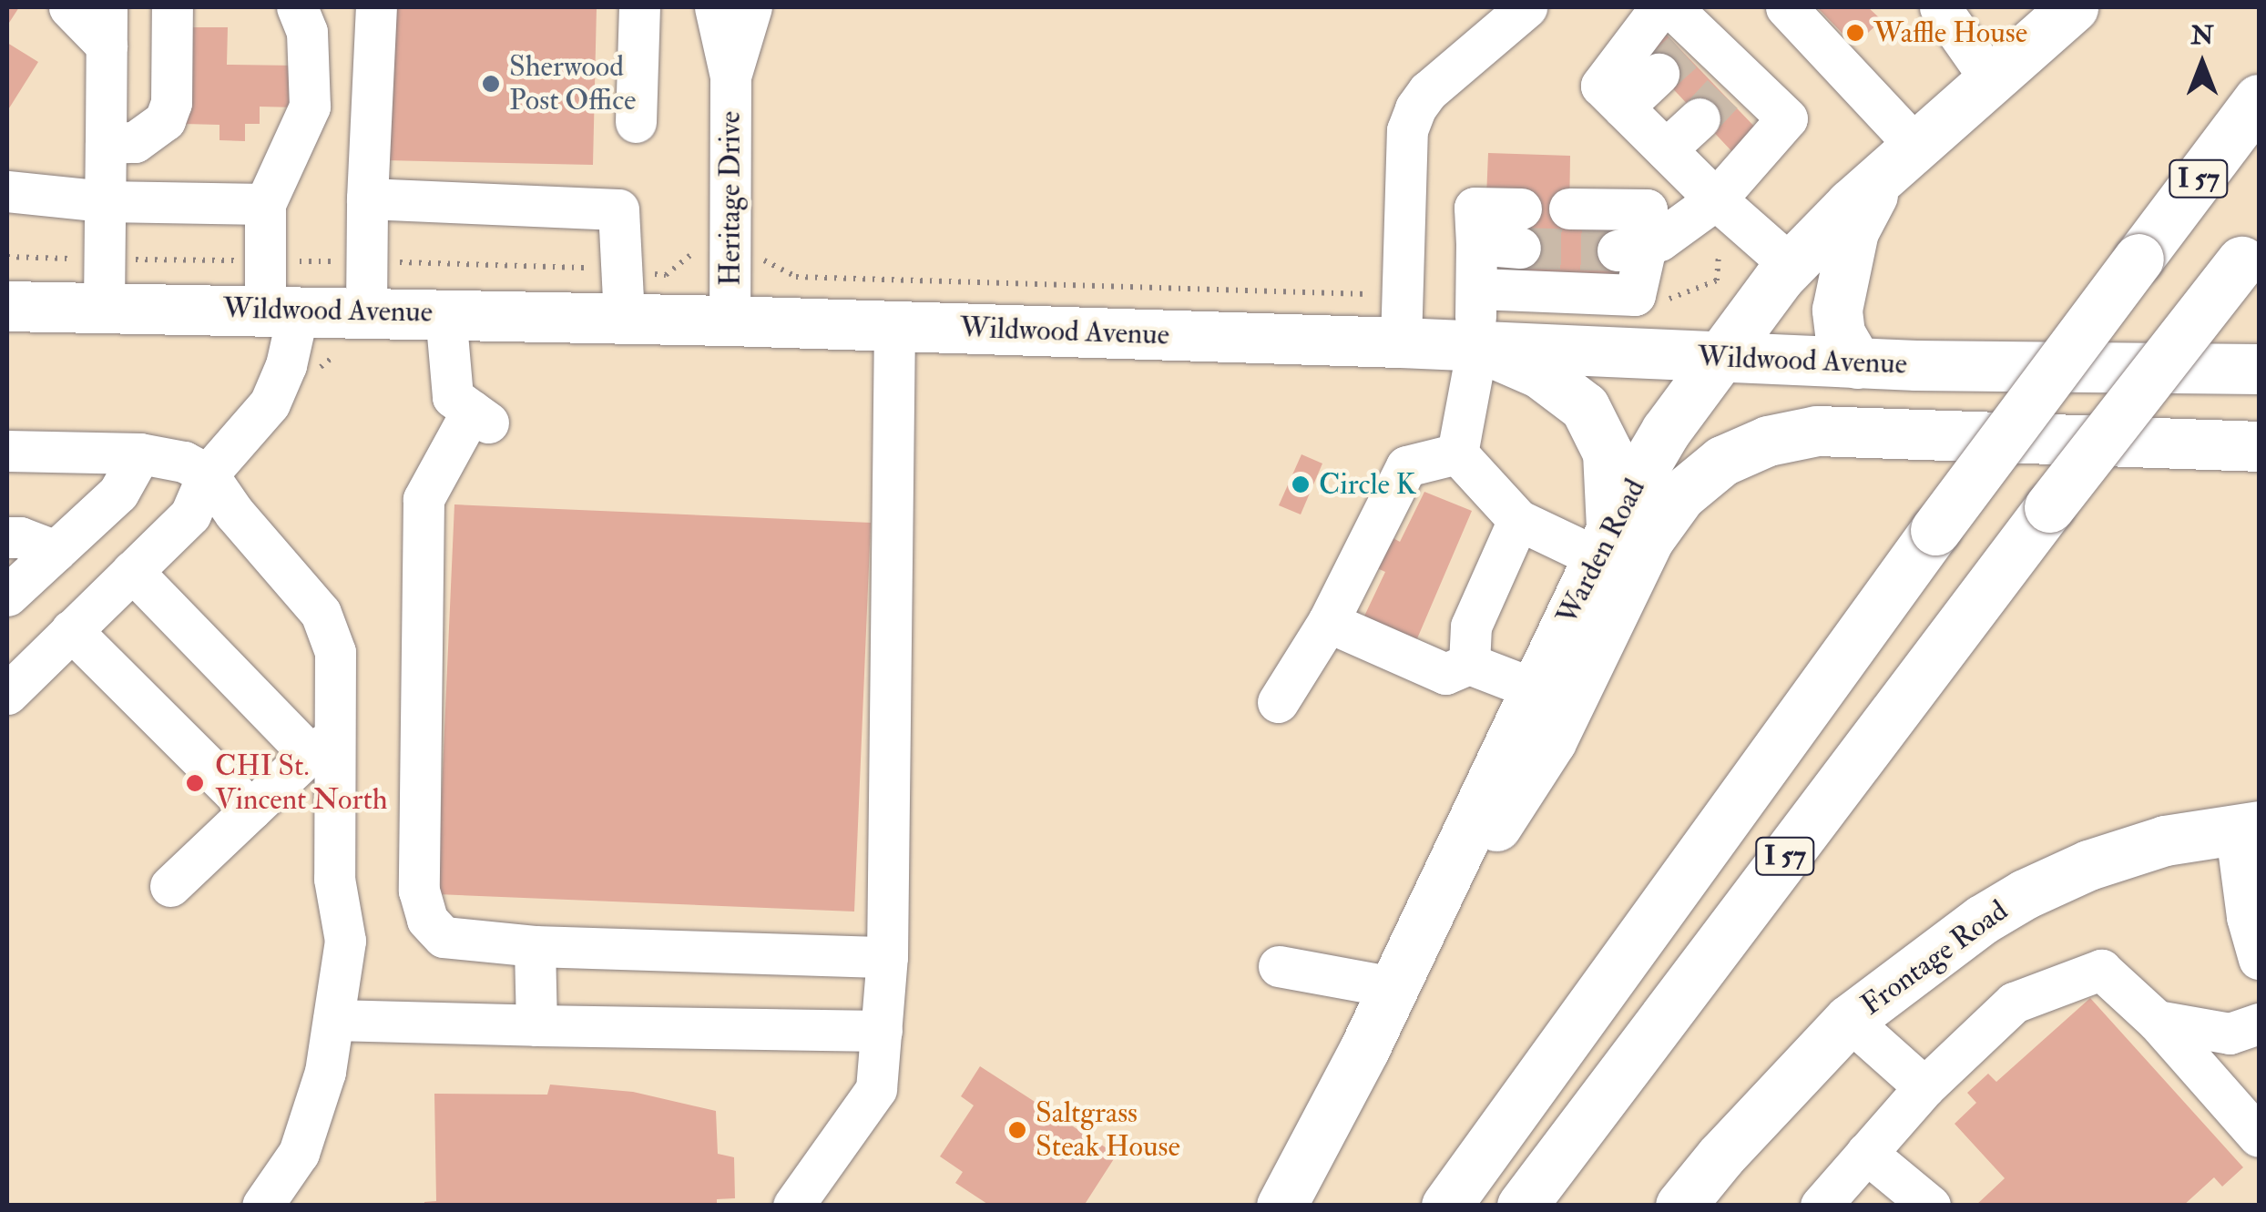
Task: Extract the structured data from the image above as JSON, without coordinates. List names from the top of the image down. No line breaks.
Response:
{"streets":{"main road":["I 57","Wildwood Avenue","Warden Road","Frontage Road"],"street":["Heritage Drive"]},"crossings":[["Heritage Drive","Wildwood Avenue"],["Wildwood Avenue","Warden Road"]],"places":["Waffle House","Sherwood Post Office","Circle K","CHI St. Vincent North","Saltgrass Steak House"],"north":"top"}
